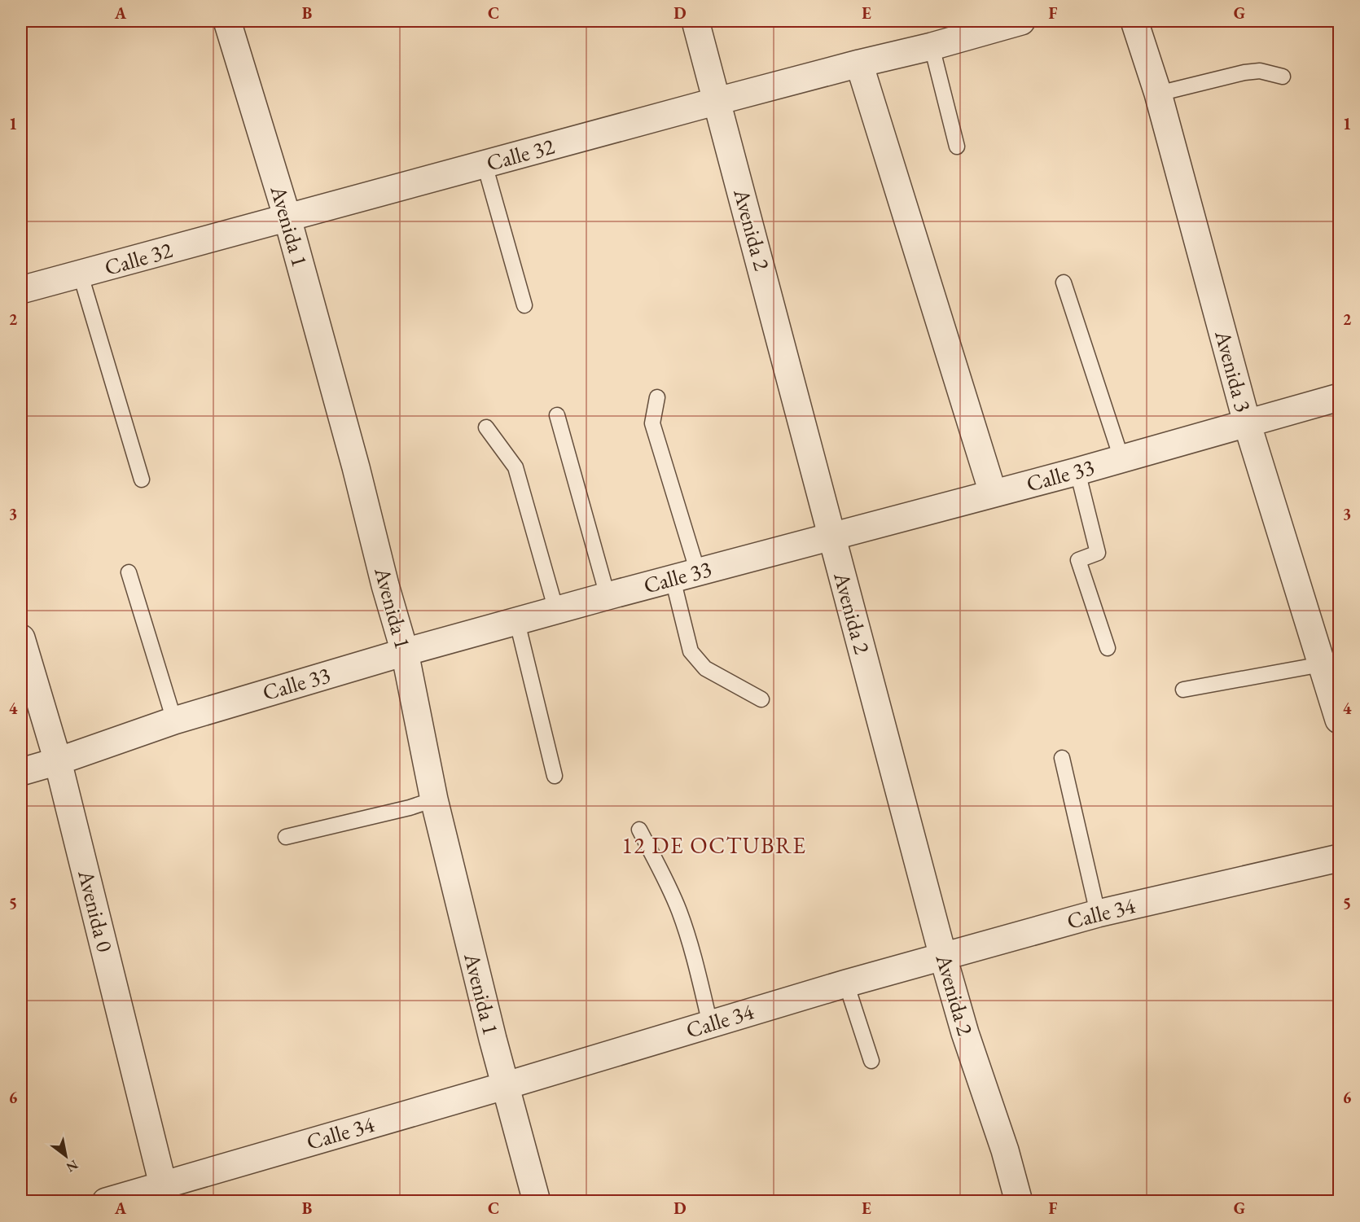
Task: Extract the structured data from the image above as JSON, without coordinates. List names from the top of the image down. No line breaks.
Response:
{"streets":{"street":["Calle 32","Avenida 1","Avenida 2","Avenida 3","Calle 33","Avenida 0","Calle 34"]},"crossings":[["Calle 32","Avenida 1"],["Calle 32","Avenida 2"],["Avenida 1","Calle 33"],["Avenida 1","Calle 34"],["Avenida 2","Calle 33"],["Avenida 2","Calle 34"],["Avenida 3","Calle 33"],["Calle 33","Avenida 0"],["Avenida 0","Calle 34"]],"districts":["12 DE OCTUBRE"],"north":"bottom right","grid":{"columns":["A","B","C","D","E","F","G"],"rows":["1","2","3","4","5","6"]}}
